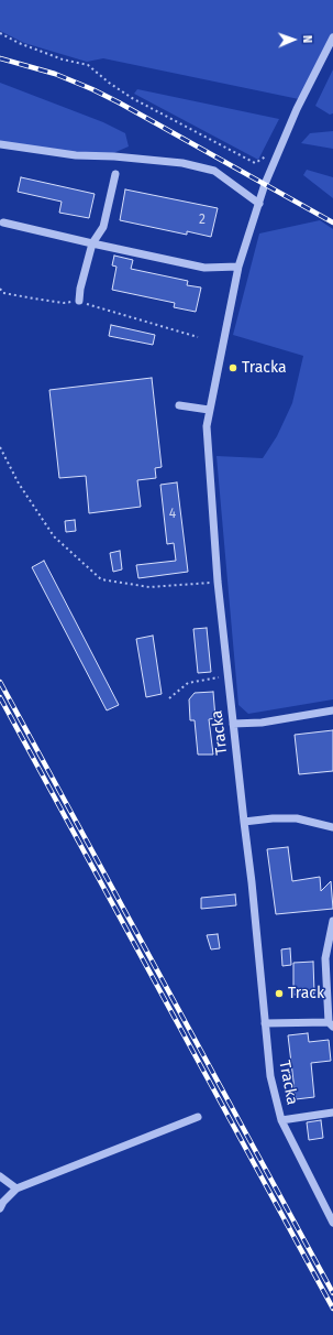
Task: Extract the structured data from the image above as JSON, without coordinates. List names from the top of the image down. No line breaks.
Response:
{"streets":{"street":["Tracka"]},"places":["Tracka","Track"],"house_numbers":["2","4"],"north":"right"}
